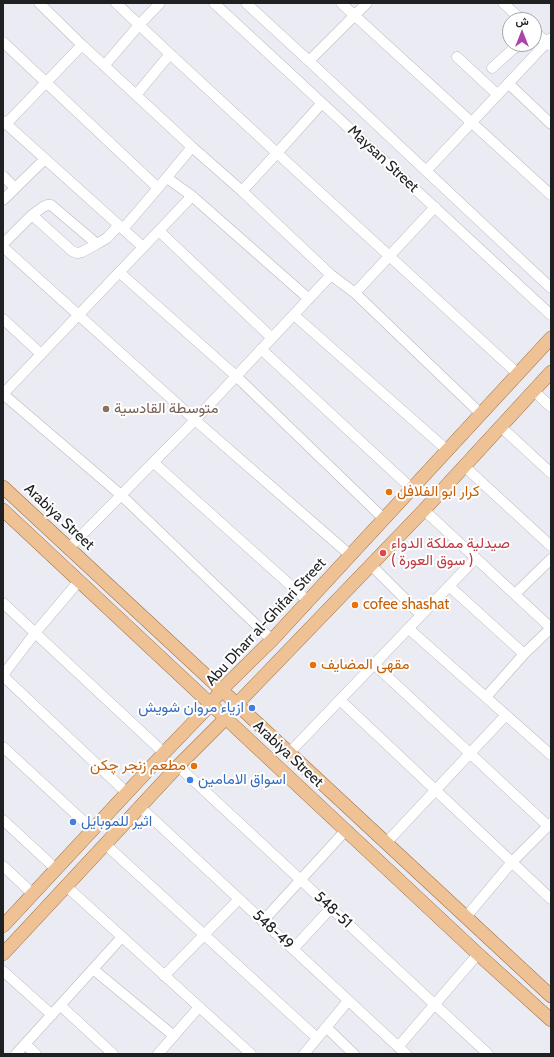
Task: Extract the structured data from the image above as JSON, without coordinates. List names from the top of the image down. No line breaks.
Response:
{"streets":{"main road":["Arabiya Street","Abu Dharr al-Ghifari Street"],"street":["Maysan Street","548-51","548-49"]},"crossings":[["Arabiya Street","Abu Dharr al-Ghifari Street"]],"places":["متوسطة القادسية","كرار ابو الفلافل","صيدلية مملكة الدواء ( سوق العورة )","cofee shashat","مقهى المضايف","ازياء مروان شويش","مطعم زنجر چكن","اسواق الامامين","اثير للموبايل"],"north":"top"}
